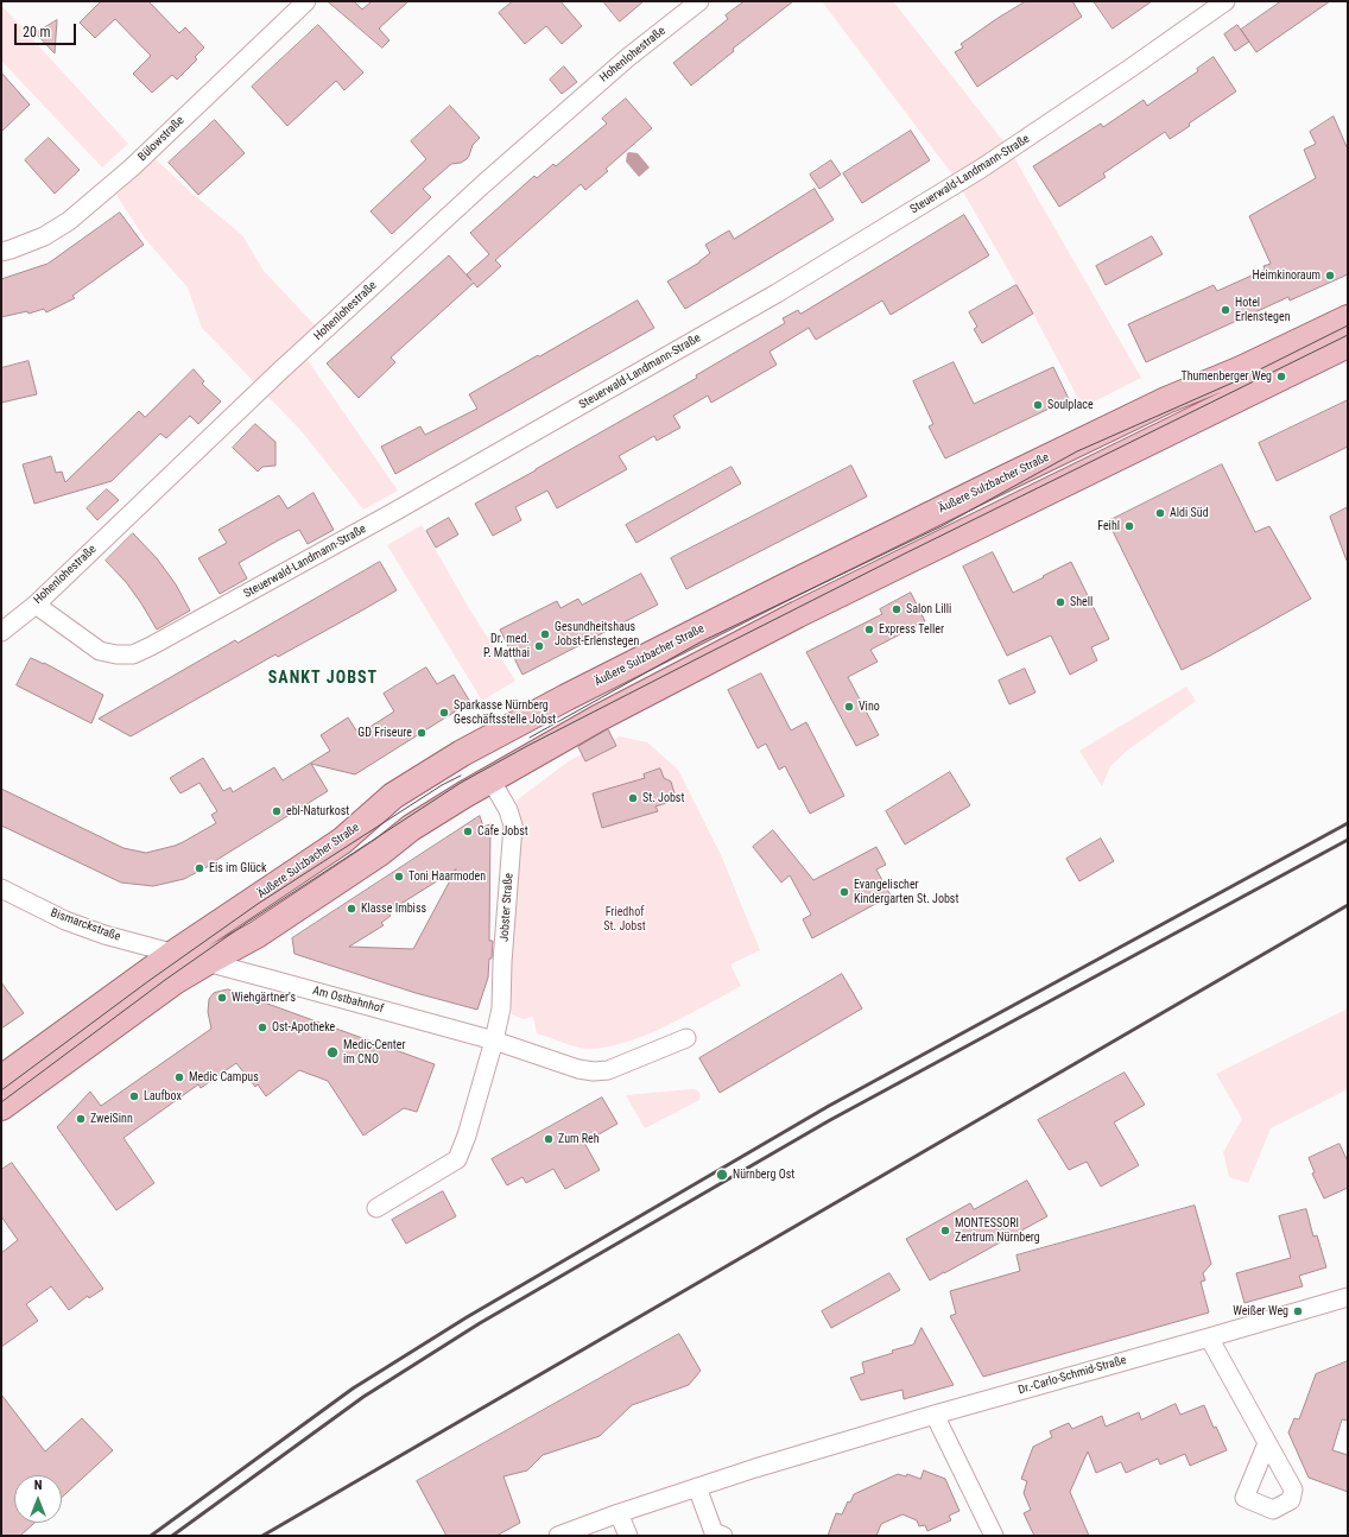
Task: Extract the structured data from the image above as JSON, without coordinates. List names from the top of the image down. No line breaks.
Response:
{"streets":{"main road":["Äußere Sulzbacher Straße"],"street":["Hohenlohestraße","Bülowstraße","Steuerwald-Landmann-Straße","Jobster Straße","Bismarckstraße","Am Ostbahnhof","Dr.-Carlo-Schmid-Straße"]},"crossings":[["Hohenlohestraße","Steuerwald-Landmann-Straße"],["Äußere Sulzbacher Straße","Bismarckstraße"],["Äußere Sulzbacher Straße","Am Ostbahnhof"],["Jobster Straße","Am Ostbahnhof"],["Bismarckstraße","Am Ostbahnhof"]],"districts":["SANKT JOBST"],"parks":["Friedhof St. Jobst"],"places":["Heimkinoraum","Hotel Erlenstegen","Thumenberger Weg","Soulplace","Aldi Süd","Feihl","Shell","Salon Lilli","Express Teller","Gesundheitshaus Jobst-Erlenstegen","Dr. med. P. Matthai","Vino","Sparkasse Nürnberg Geschäftsstelle Jobst","GD Friseure","St. Jobst","ebl-Naturkost","Cafe Jobst","Eis im Glück","Toni Haarmoden","Evangelischer Kindergarten St. Jobst","Klasse Imbiss","Wiehgärtner's","Ost-Apotheke","Medic-Center im CNO","Medic Campus","Laufbox","ZweiSinn","Zum Reh","Nürnberg Ost","MONTESSORI Zentrum Nürnberg","Weißer Weg"],"scale_bar":"20 m","north":"top"}
